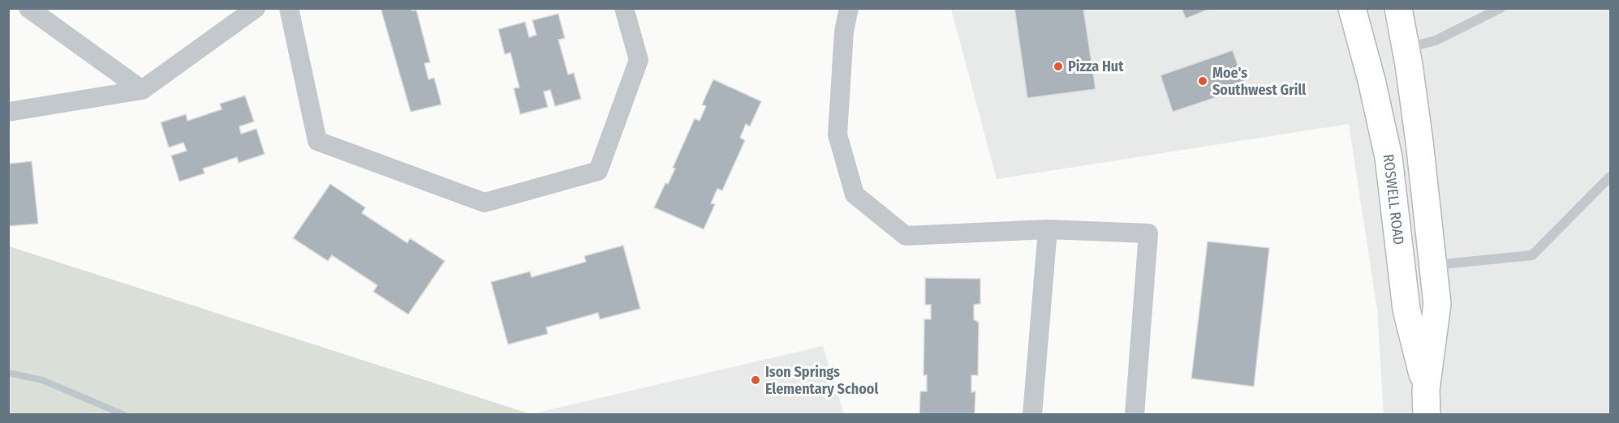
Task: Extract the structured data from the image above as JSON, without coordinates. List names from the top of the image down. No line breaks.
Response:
{"streets":{"main road":["ROSWELL ROAD"]},"places":["Pizza Hut","Moe's Southwest Grill","Ison Springs Elementary School"]}
